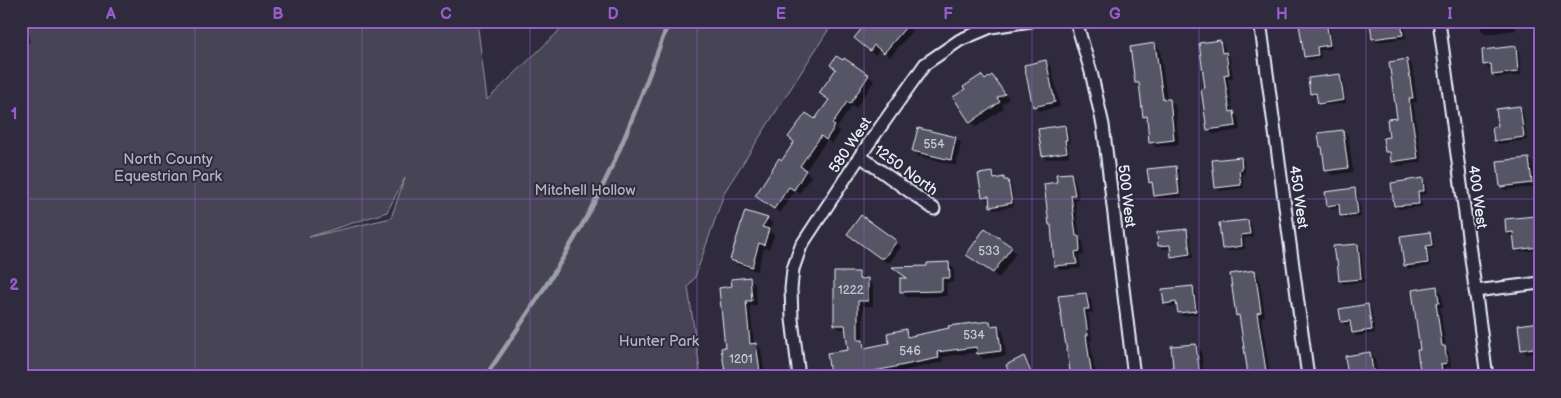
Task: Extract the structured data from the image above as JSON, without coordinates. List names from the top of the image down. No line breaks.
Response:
{"streets":{"street":["580 West","1250 North","500 West","450 West","400 West"]},"crossings":[["580 West","1250 North"]],"parks":["North County Equestrian Park","Mitchell Hollow","Hunter Park"],"house_numbers":["554","533","1222","534","546","1201"],"grid":{"columns":["A","B","C","D","E","F","G","H","I"],"rows":["1","2"]}}
